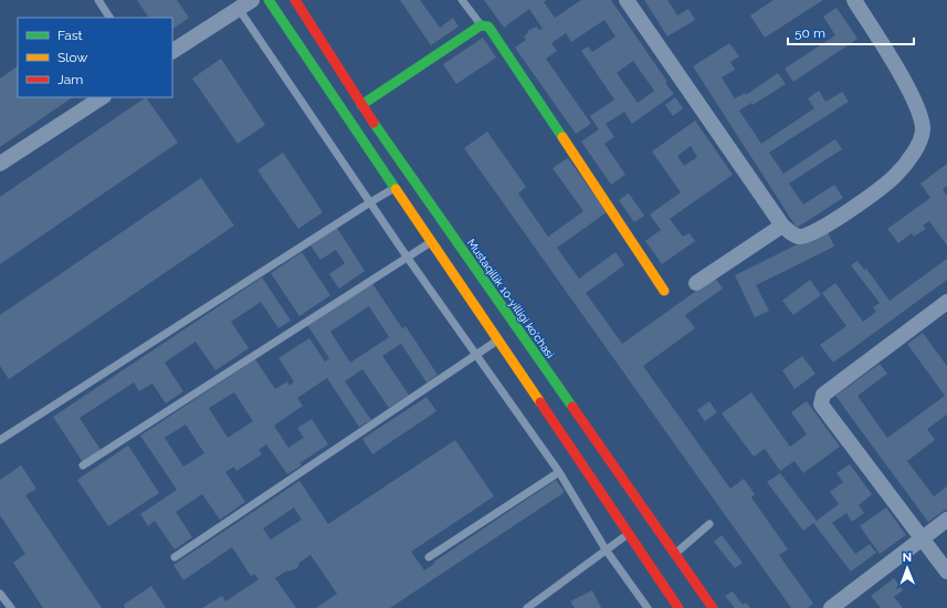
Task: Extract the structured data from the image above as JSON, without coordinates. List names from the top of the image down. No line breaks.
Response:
{"streets":{"main road":["Mustaqillik 10-yilligi ko'chasi"]},"legend":["Fast","Slow","Jam"],"scale_bar":"50 m","north":"top"}
